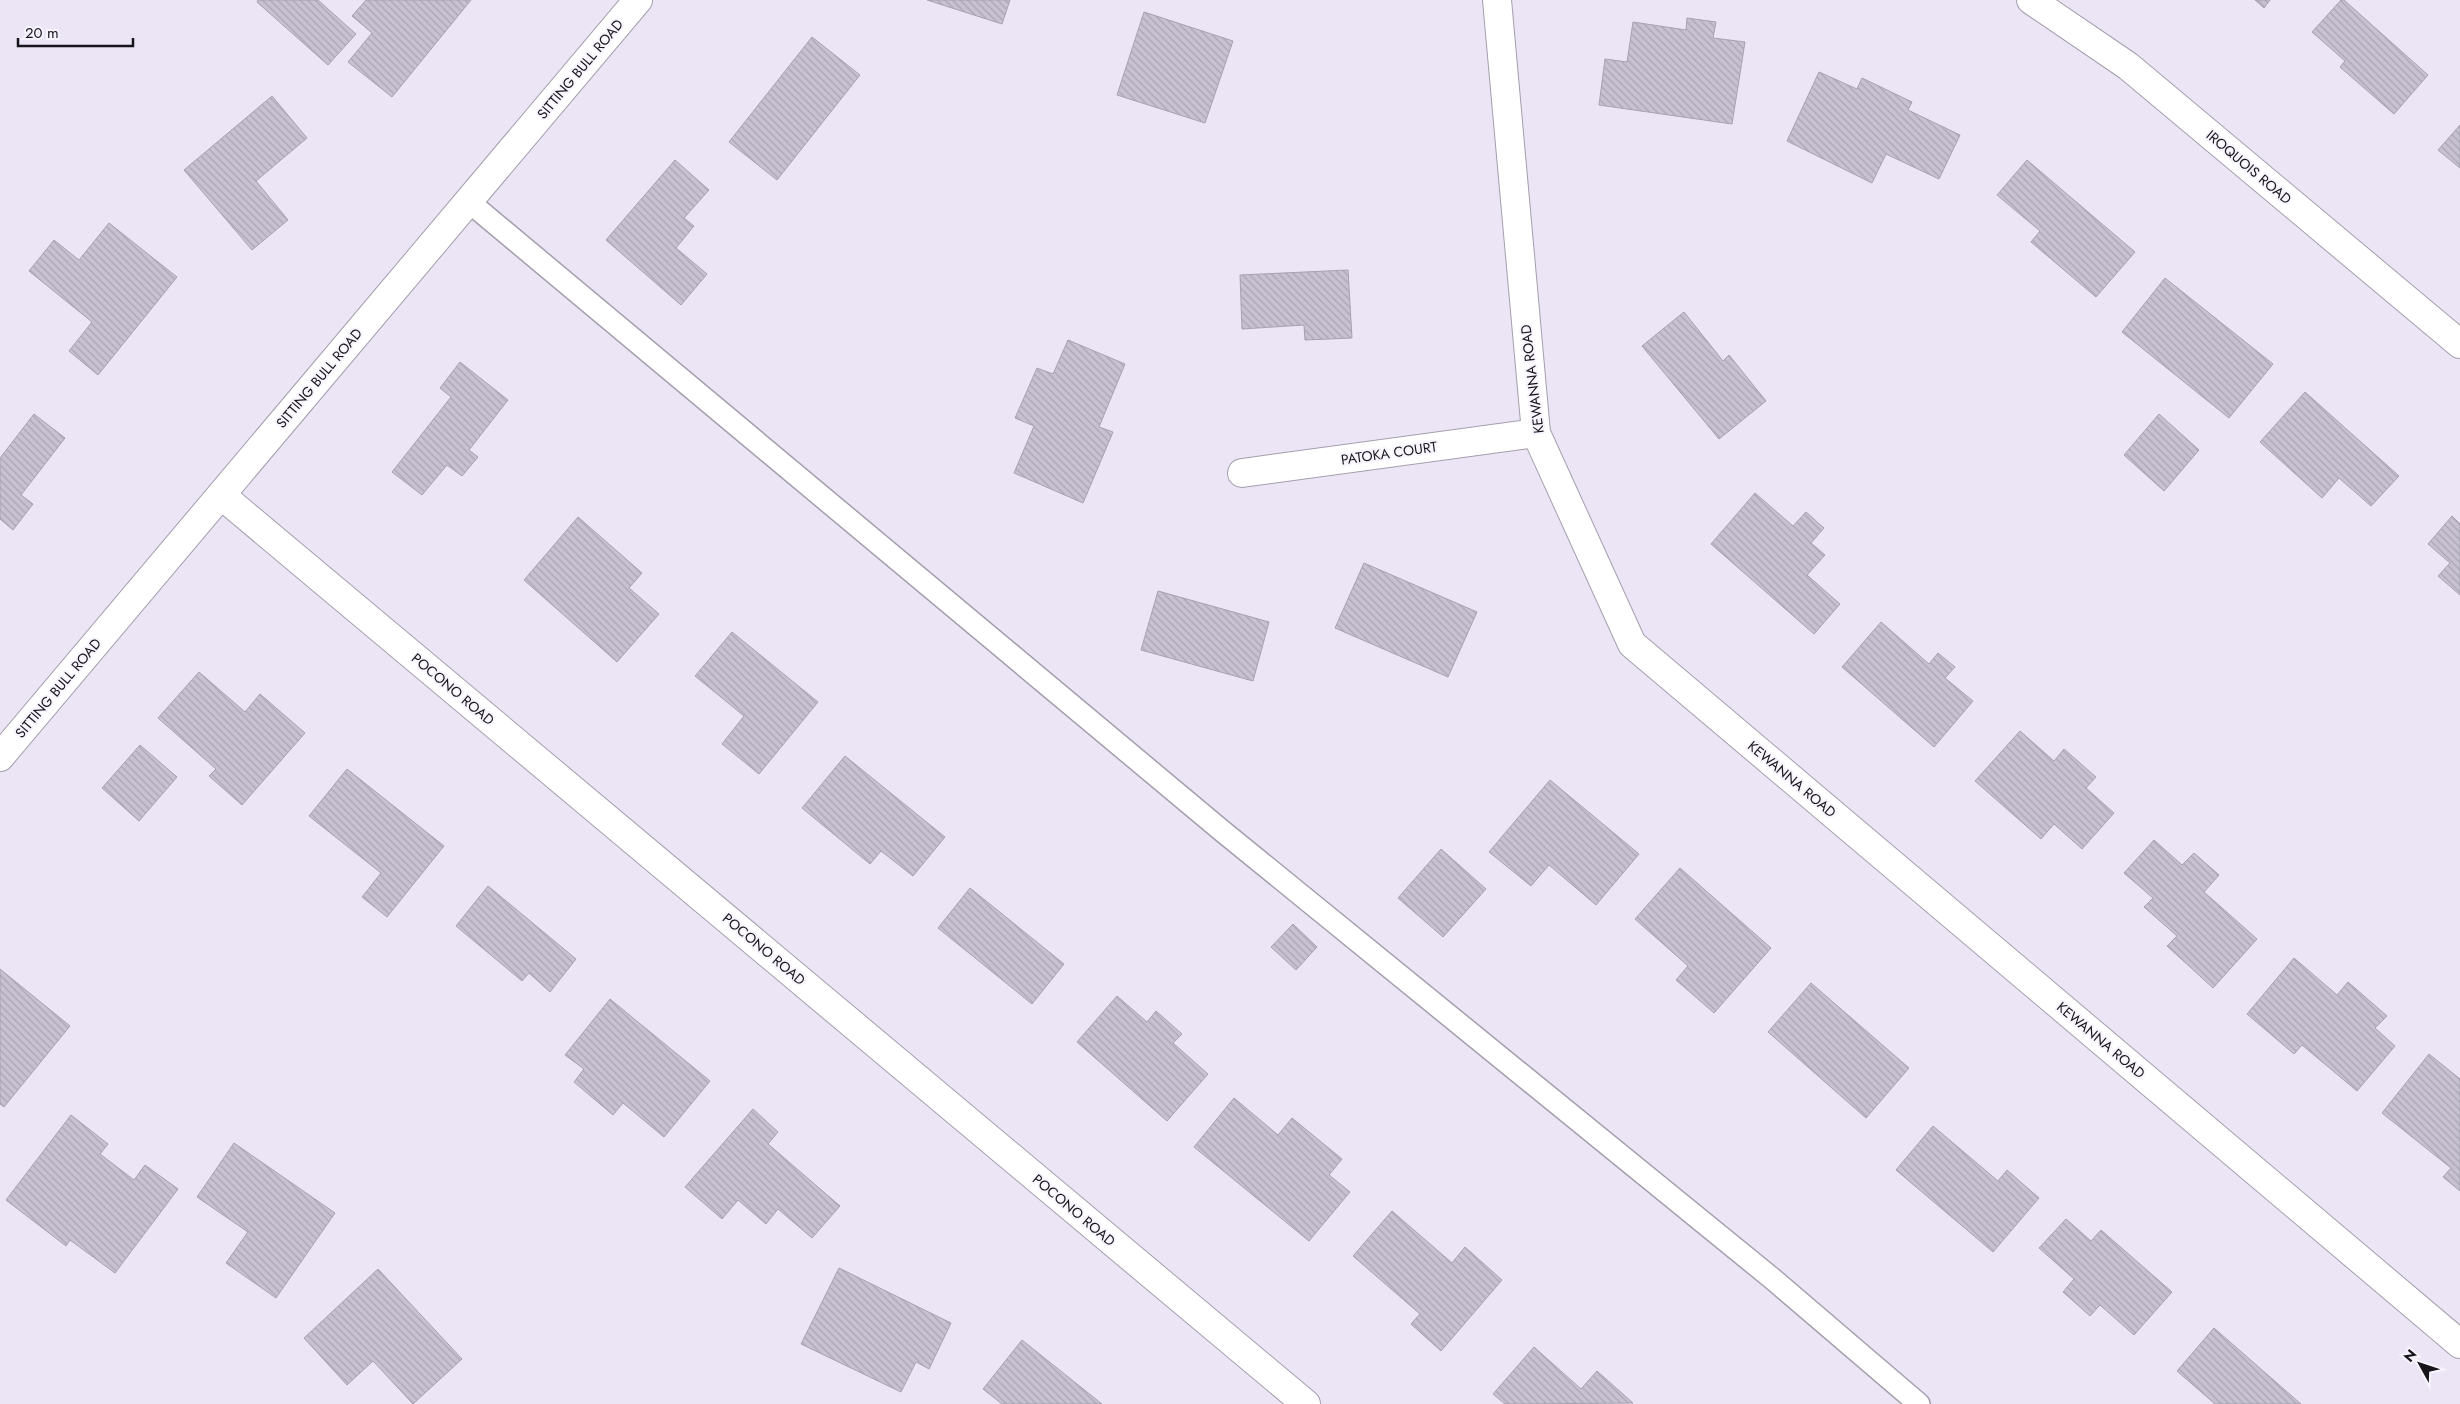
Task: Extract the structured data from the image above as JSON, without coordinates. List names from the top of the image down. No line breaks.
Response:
{"streets":{"street":["SITTING BULL ROAD","IROQUOIS ROAD","KEWANNA ROAD","PATOKA COURT","POCONO ROAD"]},"crossings":[["SITTING BULL ROAD","POCONO ROAD"],["KEWANNA ROAD","PATOKA COURT"]],"scale_bar":"20 m","north":"top left"}
